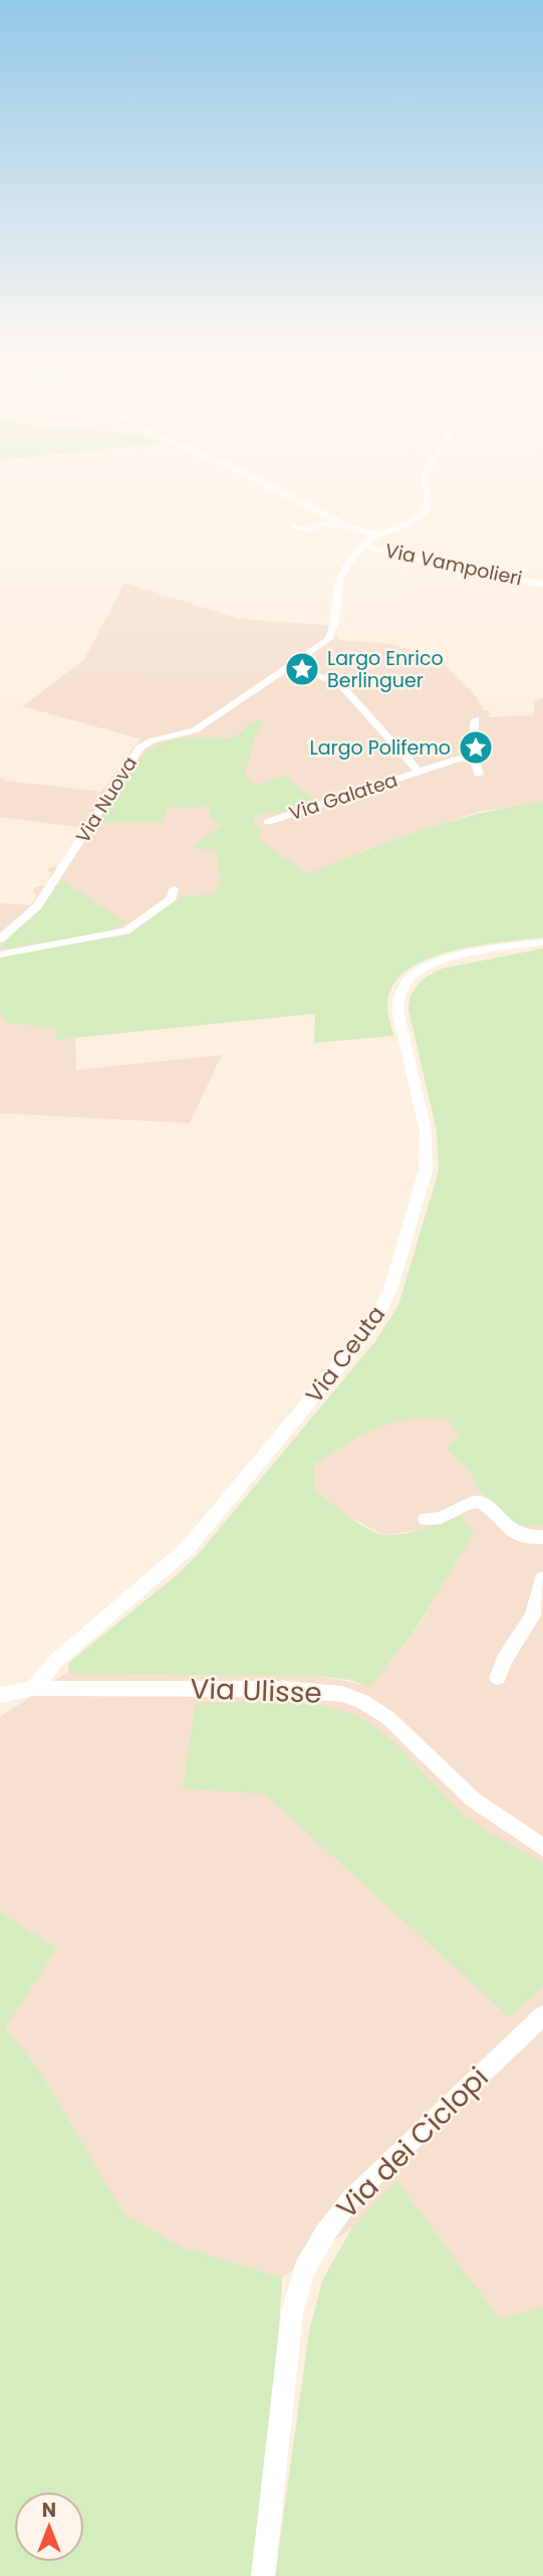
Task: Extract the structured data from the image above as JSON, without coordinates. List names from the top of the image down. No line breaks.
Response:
{"streets":{"street":["Via Vampolieri","Via Galatea","Via Nuova","Via Ceuta","Via Ulisse","Via dei Ciclopi"]},"crossings":[["Via Vampolieri","Via Nuova"],["Via Ceuta","Via Ulisse"]],"places":{"place":["Largo Enrico Berlinguer","Largo Polifemo"]},"north":"top"}
